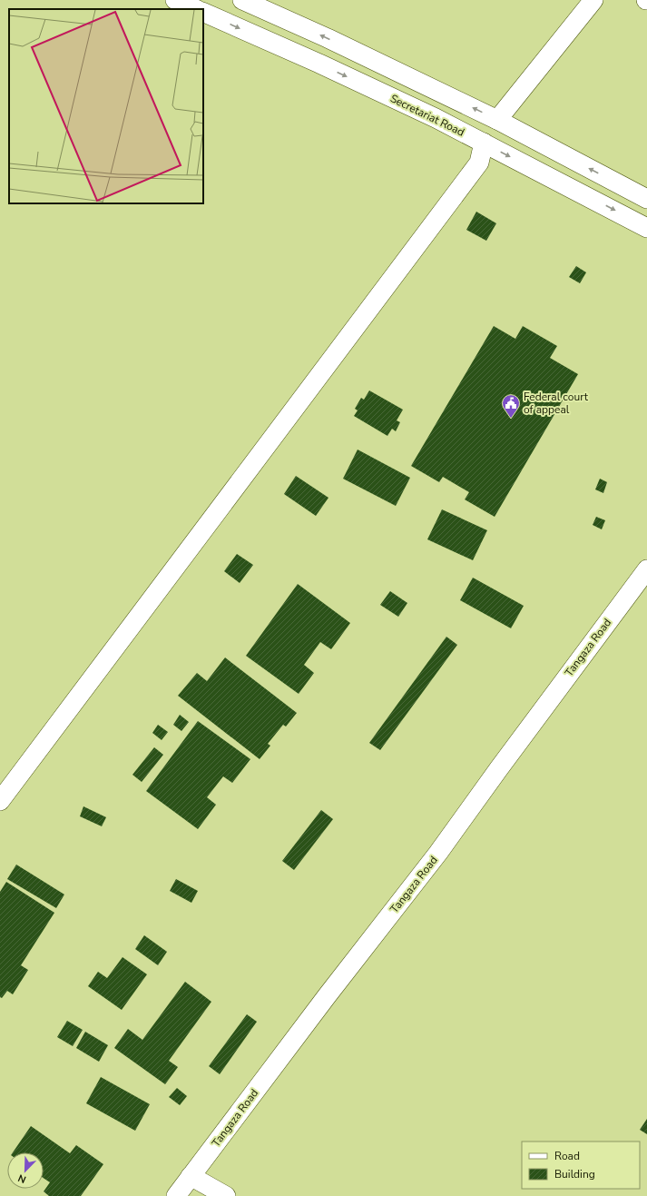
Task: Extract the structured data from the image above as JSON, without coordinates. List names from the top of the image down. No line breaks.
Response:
{"streets":{"street":["Secretariat Road","Tangaza Road"]},"places":{"public building":["Federal court of appeal"]},"legend":["Road","Building"],"north":"bottom left"}
